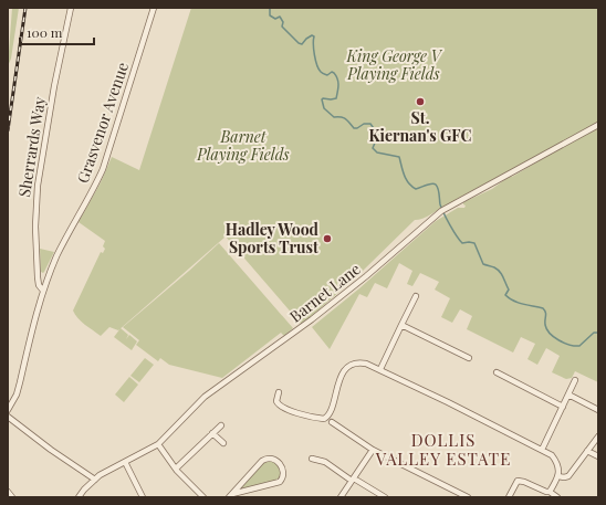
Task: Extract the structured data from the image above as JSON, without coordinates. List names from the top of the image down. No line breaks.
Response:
{"streets":{"street":["Grasvenor Avenue","Sherrards Way","Barnet Lane"]},"crossings":[["Grasvenor Avenue","Sherrards Way"]],"districts":["DOLLIS VALLEY ESTATE"],"parks":["King George V Playing Fields","Barnet Playing Fields"],"places":["St. Kiernan's GFC","Hadley Wood Sports Trust"],"scale_bar":"100 m"}
